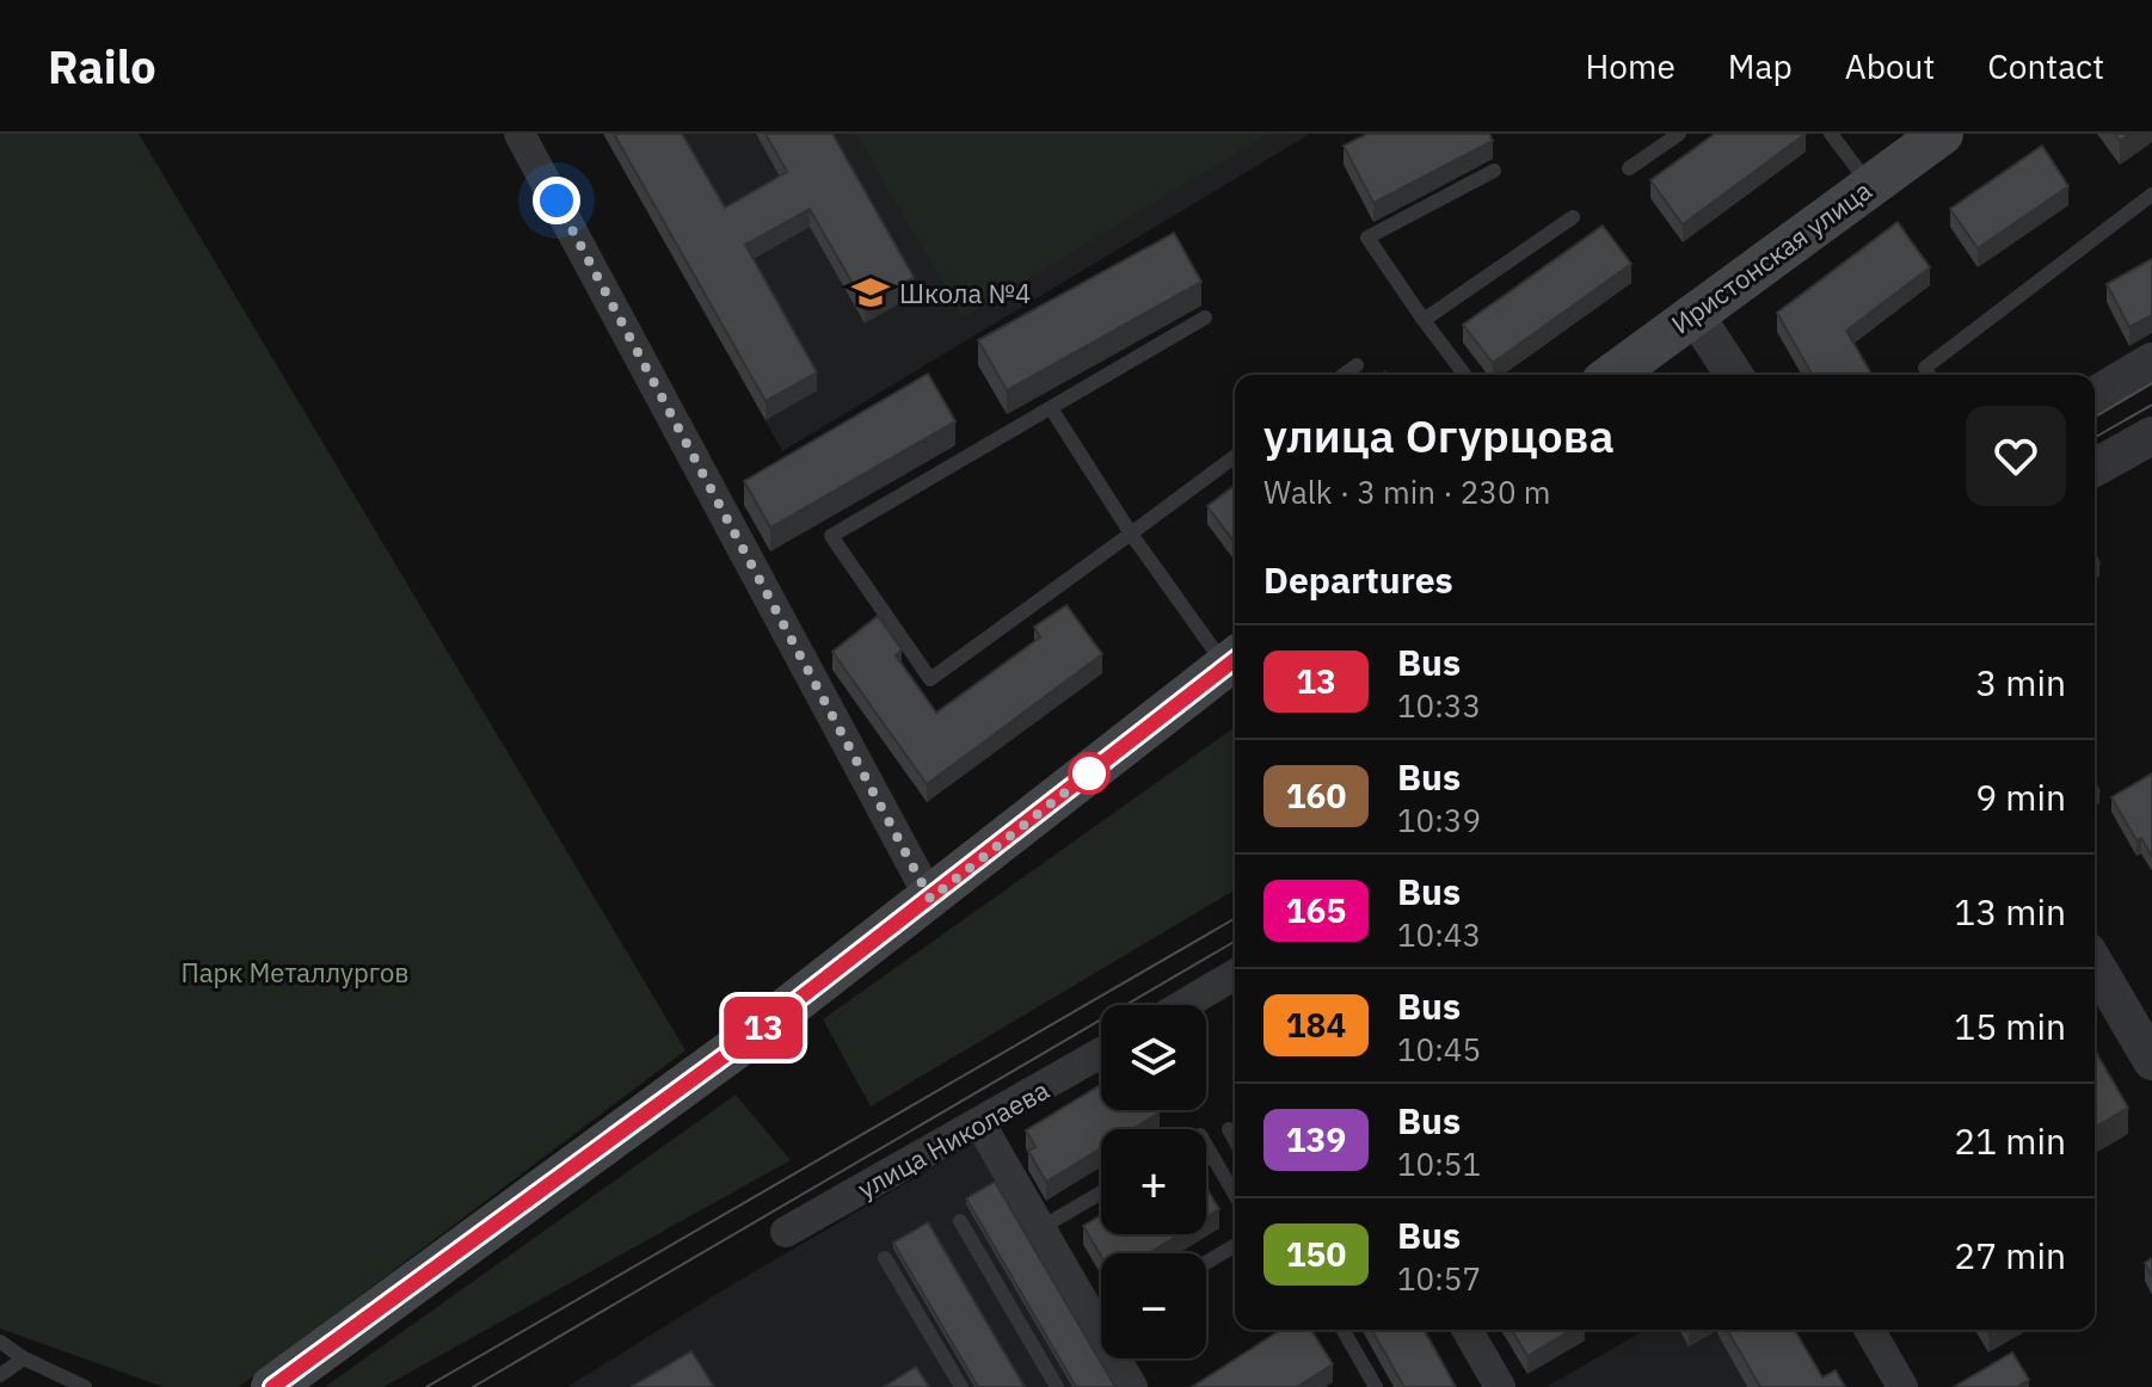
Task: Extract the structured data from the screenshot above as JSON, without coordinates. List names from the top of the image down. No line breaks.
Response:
{"streets":{"main road":["Иристонская улица"],"street":["улица Николаева"]},"parks":["Парк Металлургов"],"places":{"school or university":["Школа №4"]},"lines":["bus line 13"],"page":{"header":"Railo","nav":["Home","Map","About","Contact"],"on_map":"13","heading":[["улица Огурцова","Walk · 3 min · 230 m"],"Departures"],"list":[{"mark":"13","name":"Bus","note":"10:33","value":"3 min"},{"mark":"160","name":"Bus","note":"10:39","value":"9 min"},{"mark":"165","name":"Bus","note":"10:43","value":"13 min"},{"mark":"184","name":"Bus","note":"10:45","value":"15 min"},{"mark":"139","name":"Bus","note":"10:51","value":"21 min"},{"mark":"150","name":"Bus","note":"10:57","value":"27 min"}],"map_buttons":["+","−"]}}
